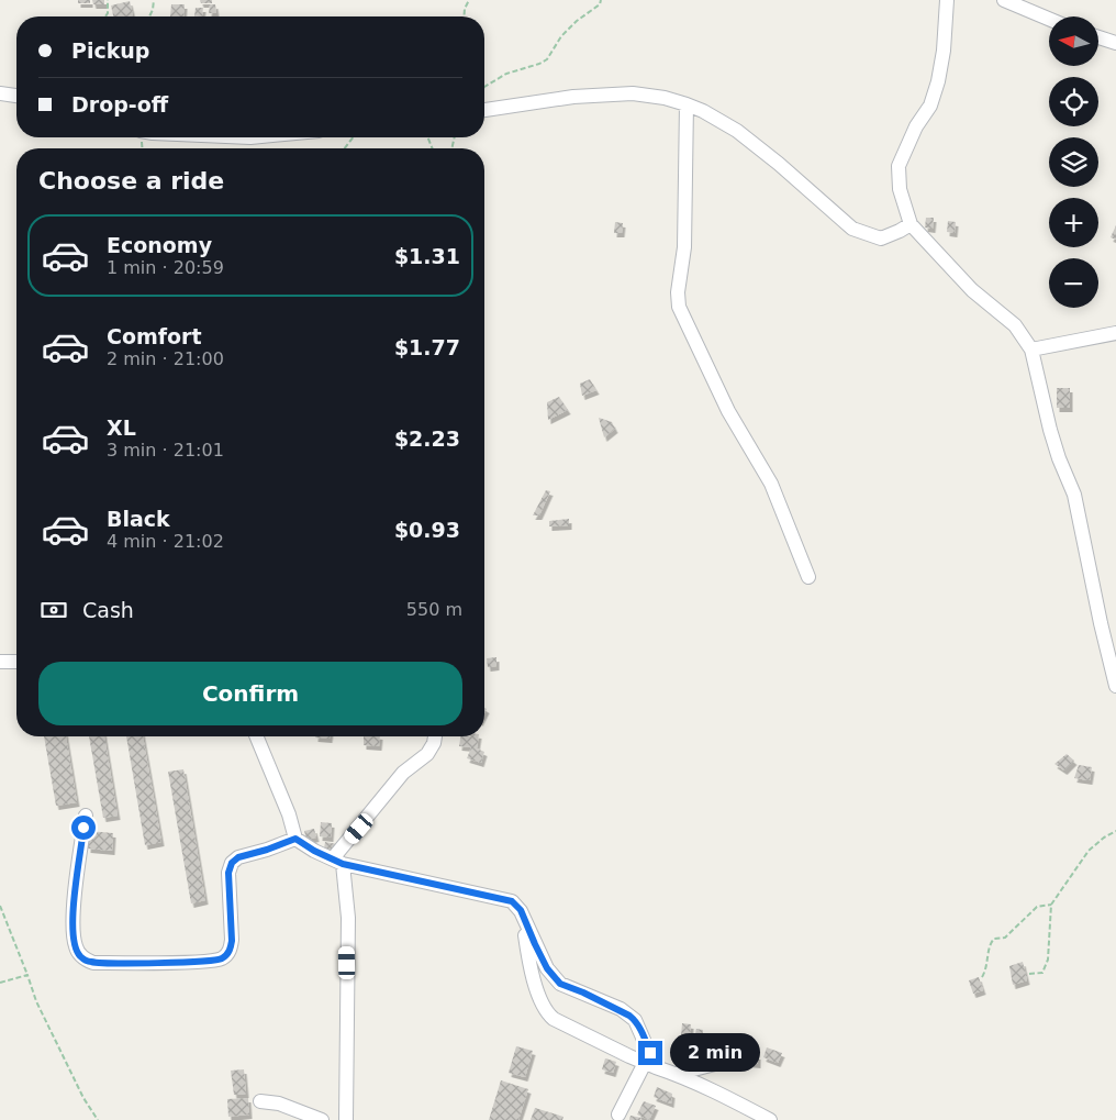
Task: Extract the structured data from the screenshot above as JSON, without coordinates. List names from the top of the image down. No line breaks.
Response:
{"north":"left","page":{"map_buttons":["+","−"],"banner":["Pickup","Drop-off"],"heading":"Choose a ride","list":[{"name":"Economy","note":"1 min · 20:59","value":"$1.31"},{"name":"Comfort","note":"2 min · 21:00","value":"$1.77"},{"name":"XL","note":"3 min · 21:01","value":"$2.23"},{"name":"Black","note":"4 min · 21:02","value":"$0.93"}],"pay":["Cash","550 m"],"buttons":"Confirm","bubble":"2 min"}}
